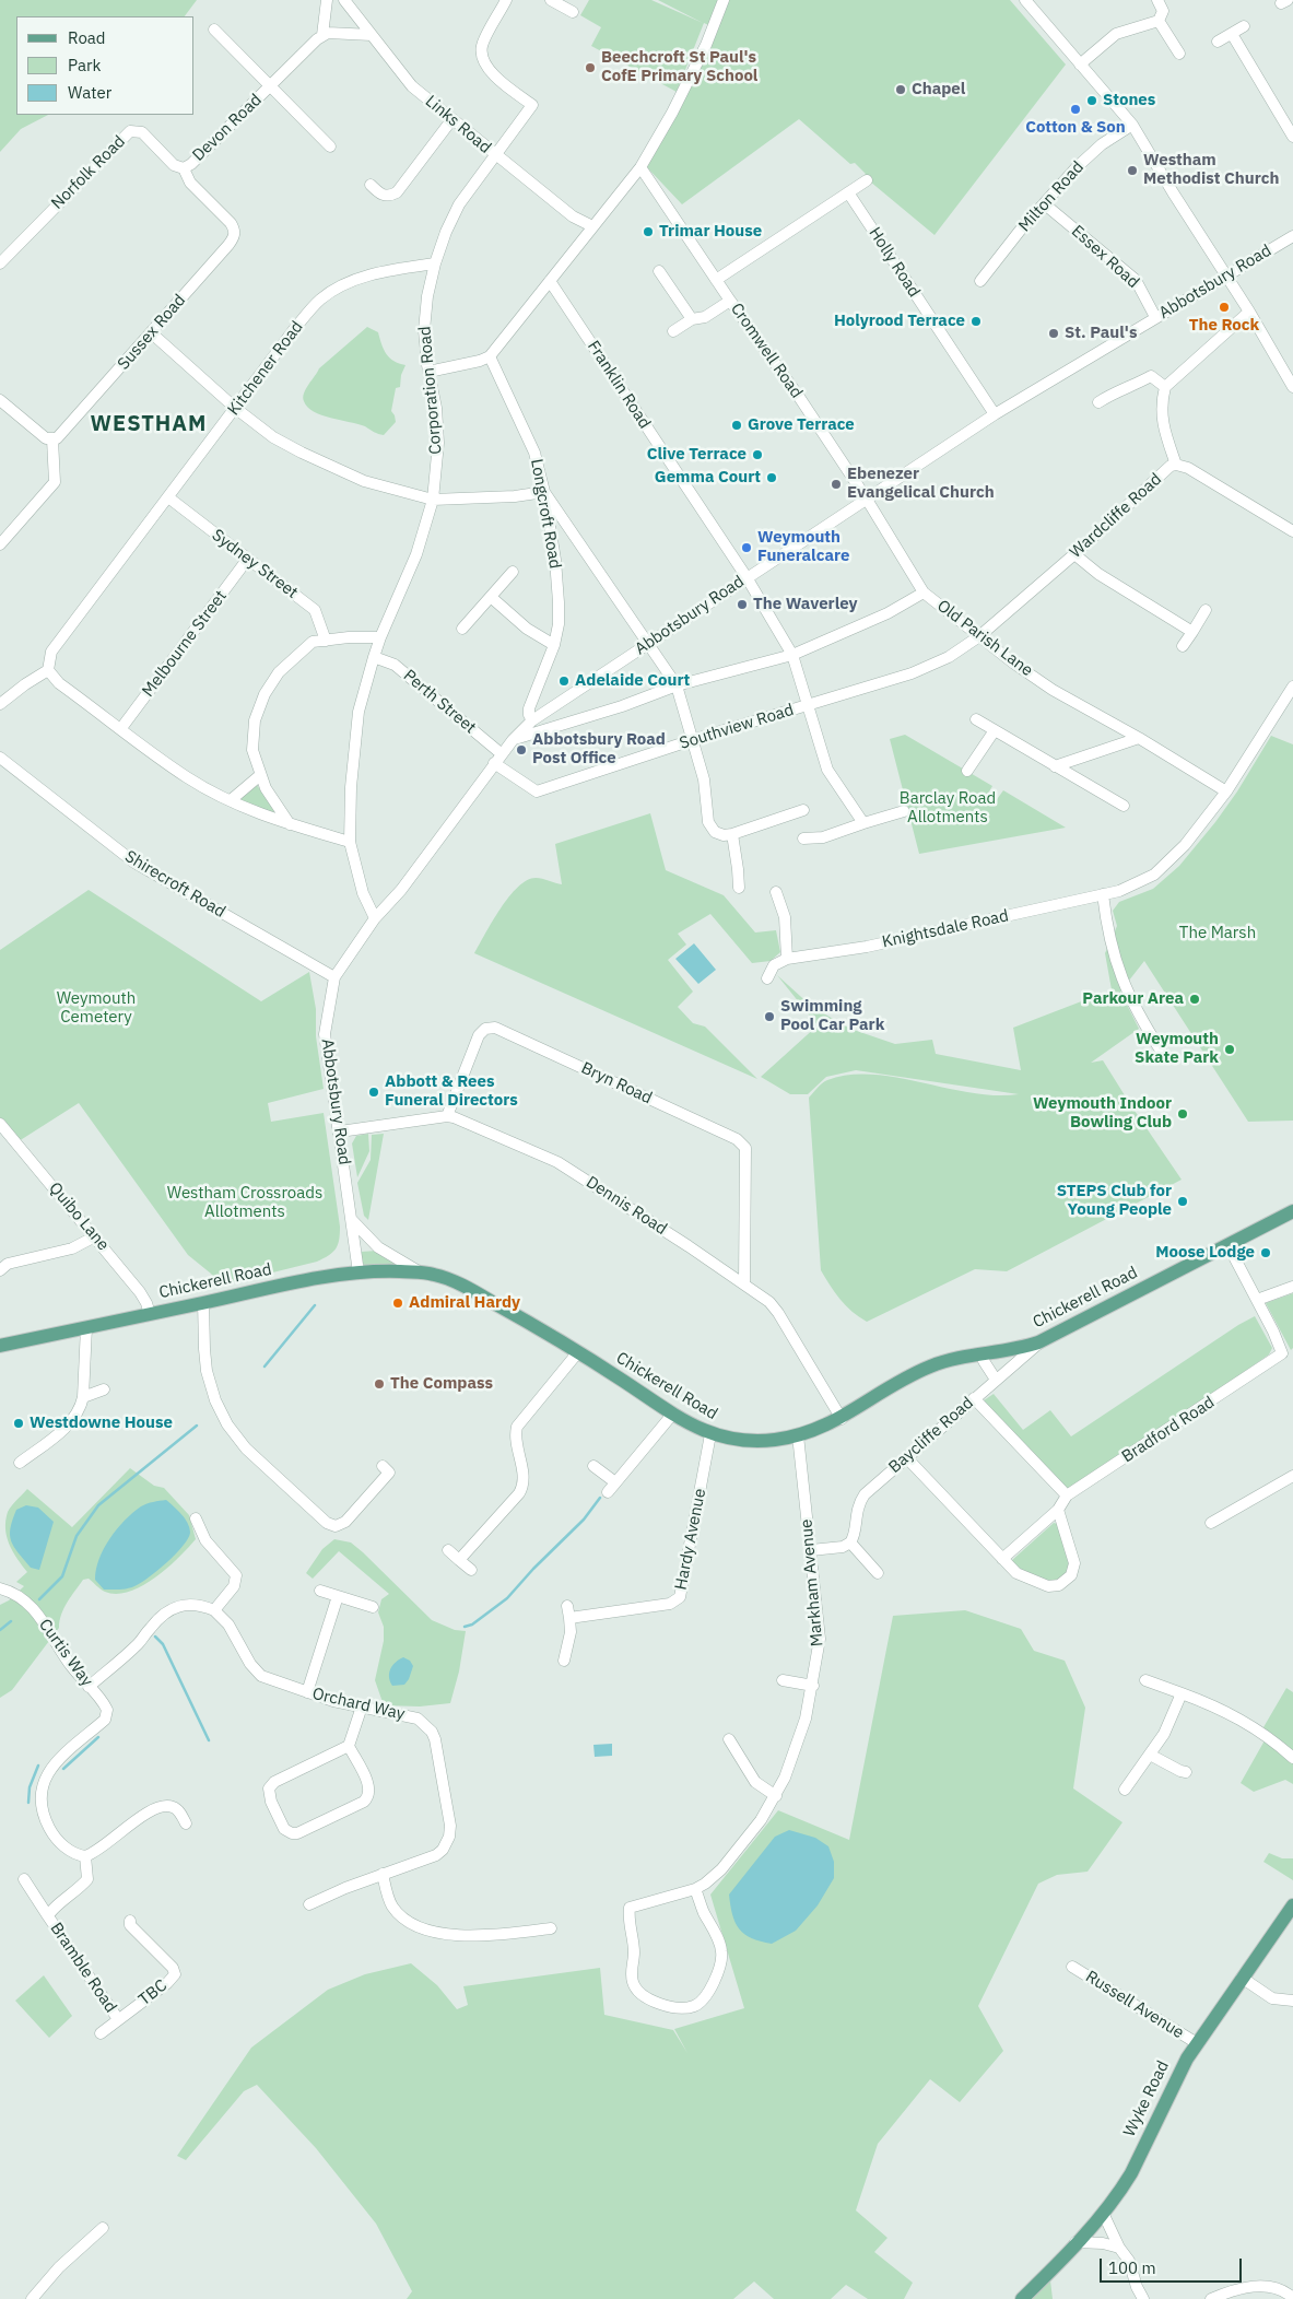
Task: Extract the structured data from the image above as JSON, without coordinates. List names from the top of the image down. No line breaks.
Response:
{"streets":{"main road":["Chickerell Road","Wyke Road"],"street":["Links Road","Devon Road","Norfolk Road","Milton Road","Essex Road","Holly Road","Abbotsbury Road","Sussex Road","Cromwell Road","Kitchener Road","Franklin Road","Corporation Road","Longcroft Road","Wardcliffe Road","Sydney Street","Old Parish Lane","Melbourne Street","Perth Street","Southview Road","Shirecroft Road","Knightsdale Road","Bryn Road","Dennis Road","Quibo Lane","Bradford Road","Baycliffe Road","Hardy Avenue","Markham Avenue","Curtis Way","Orchard Way","Bramble Road","TBC","Russell Avenue"]},"crossings":[["Links Road","Corporation Road"],["Devon Road","Norfolk Road"],["Devon Road","Sussex Road"],["Norfolk Road","Sussex Road"],["Milton Road","Essex Road"],["Essex Road","Abbotsbury Road"],["Holly Road","Abbotsbury Road"],["Abbotsbury Road","Cromwell Road"],["Abbotsbury Road","Franklin Road"],["Abbotsbury Road","Corporation Road"],["Abbotsbury Road","Longcroft Road"],["Abbotsbury Road","Old Parish Lane"],["Abbotsbury Road","Perth Street"],["Abbotsbury Road","Southview Road"],["Abbotsbury Road","Shirecroft Road"],["Abbotsbury Road","Dennis Road"],["Abbotsbury Road","Chickerell Road"],["Cromwell Road","Old Parish Lane"],["Kitchener Road","Corporation Road"],["Kitchener Road","Sydney Street"],["Franklin Road","Old Parish Lane"],["Franklin Road","Southview Road"],["Corporation Road","Perth Street"],["Wardcliffe Road","Old Parish Lane"],["Wardcliffe Road","Southview Road"],["Sydney Street","Melbourne Street"],["Old Parish Lane","Southview Road"],["Old Parish Lane","Knightsdale Road"],["Perth Street","Southview Road"],["Bryn Road","Dennis Road"],["Dennis Road","Chickerell Road"],["Quibo Lane","Chickerell Road"],["Chickerell Road","Baycliffe Road"],["Chickerell Road","Hardy Avenue"],["Chickerell Road","Markham Avenue"],["Curtis Way","Bramble Road"],["Bramble Road","TBC"],["Russell Avenue","Wyke Road"]],"districts":["WESTHAM"],"parks":["Barclay Road Allotments","The Marsh","Weymouth Cemetery","Westham Crossroads Allotments"],"places":["Beechcroft St Paul's CofE Primary School","Chapel","Stones","Cotton & Son","Westham Methodist Church","Trimar House","The Rock","Holyrood Terrace","St. Paul's","Grove Terrace","Clive Terrace","Gemma Court","Ebenezer Evangelical Church","Weymouth Funeralcare","The Waverley","Adelaide Court","Abbotsbury Road Post Office","Parkour Area","Swimming Pool Car Park","Weymouth Skate Park","Abbott & Rees Funeral Directors","Weymouth Indoor Bowling Club","STEPS Club for Young People","Moose Lodge","Admiral Hardy","The Compass","Westdowne House"],"legend":["Road","Park","Water"],"scale_bar":"100 m"}
